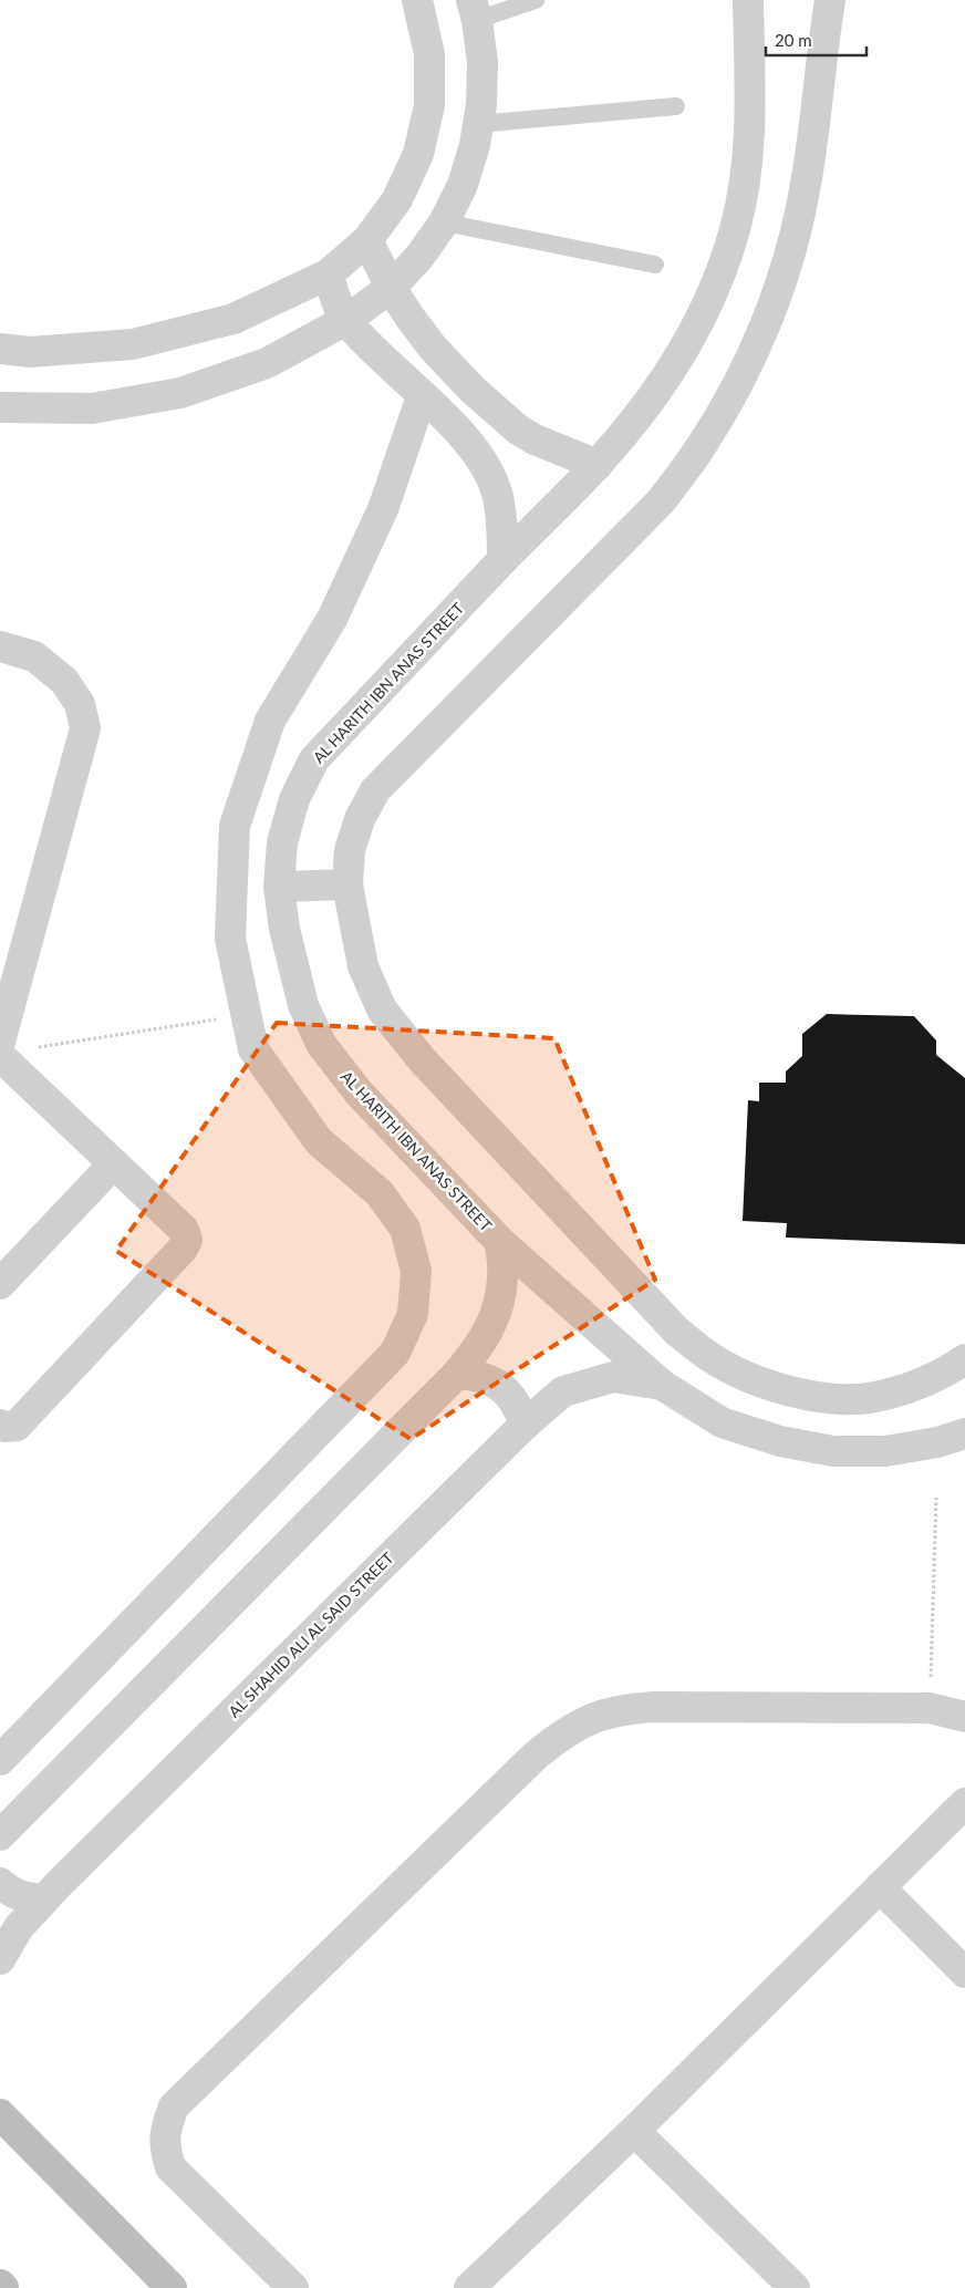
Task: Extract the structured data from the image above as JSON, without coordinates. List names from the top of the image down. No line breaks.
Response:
{"streets":{"street":["AL HARITH IBN ANAS STREET","AL SHAHID ALI AL SAID STREET"]},"crossings":[["AL HARITH IBN ANAS STREET","AL SHAHID ALI AL SAID STREET"]],"scale_bar":"20 m"}
